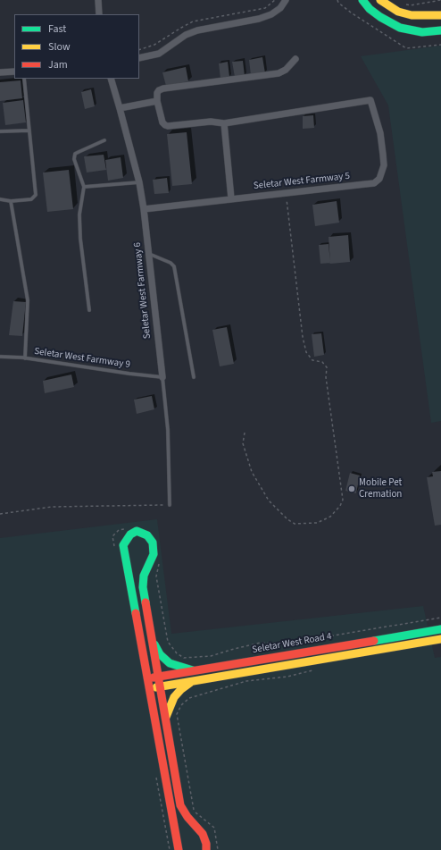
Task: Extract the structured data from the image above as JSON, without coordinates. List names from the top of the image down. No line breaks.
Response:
{"streets":{"main road":["Seletar West Road 4"],"street":["Seletar West Farmway 5","Seletar West Farmway 6"],"lane":["Seletar West Farmway 9"]},"crossings":[["Seletar West Farmway 5","Seletar West Farmway 6"],["Seletar West Farmway 6","Seletar West Farmway 9"]],"places":["Mobile Pet Cremation"],"legend":["Fast","Slow","Jam"]}
